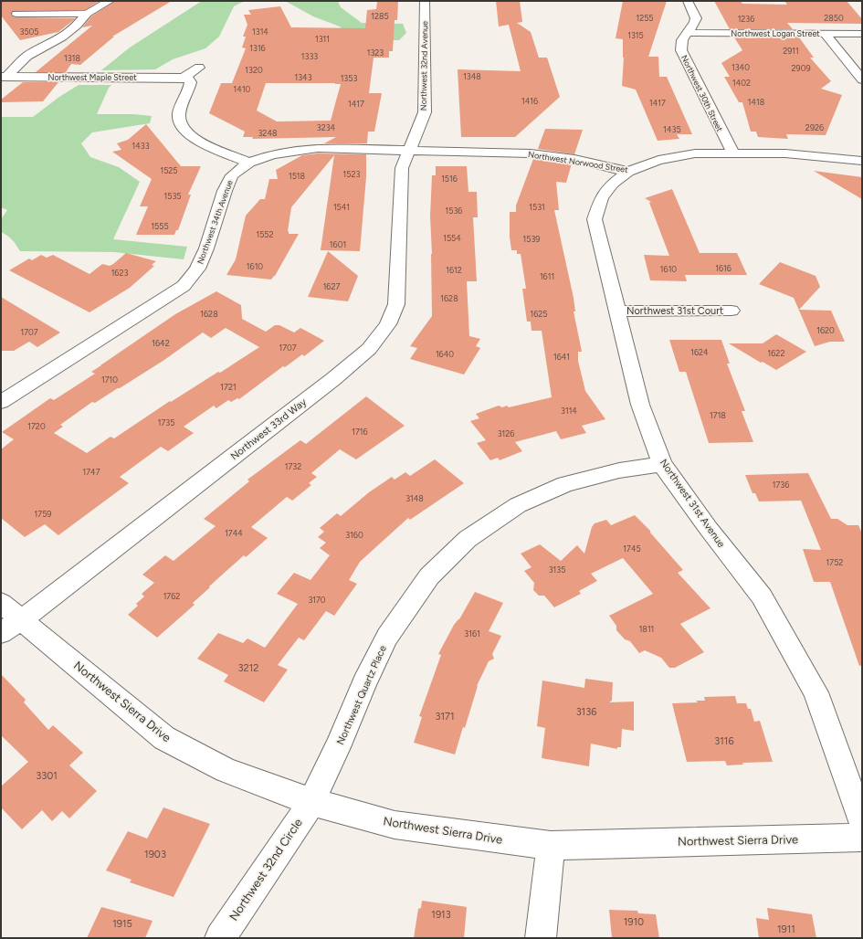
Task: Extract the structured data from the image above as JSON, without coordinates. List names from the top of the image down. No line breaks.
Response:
{"streets":{"street":["Northwest Logan Street","Northwest 32nd Avenue","Northwest Maple Street","Northwest 30th Street","Northwest Norwood Street","Northwest 34th Avenue","Northwest 31st Court","Northwest 33rd Way","Northwest 31st Avenue","Northwest Quartz Place","Northwest Sierra Drive","Northwest 32nd Circle"]},"crossings":[["Northwest Logan Street","Northwest 30th Street"],["Northwest 32nd Avenue","Northwest Norwood Street"],["Northwest 32nd Avenue","Northwest 33rd Way"],["Northwest 30th Street","Northwest Norwood Street"],["Northwest Norwood Street","Northwest 34th Avenue"],["Northwest Norwood Street","Northwest 33rd Way"],["Northwest Norwood Street","Northwest 31st Avenue"],["Northwest 31st Court","Northwest 31st Avenue"],["Northwest 33rd Way","Northwest Sierra Drive"],["Northwest 31st Avenue","Northwest Quartz Place"],["Northwest Quartz Place","Northwest Sierra Drive"],["Northwest Quartz Place","Northwest 32nd Circle"],["Northwest Sierra Drive","Northwest 32nd Circle"]],"house_numbers":["1285","1255","2850","1236","3505","1314","1315","1311","1316","2911","1323","1333","1318","1340","2909","1320","1348","1343","1353","1402","1410","1416","1418","1417","1417","3234","2926","1435","3248","1433","1525","1523","1518","1516","1535","1541","1531","1536","1555","1552","1554","1539","1601","1610","1616","1610","1612","1623","1611","1627","1628","1628","1625","1620","1707","1642","1707","1624","1622","1640","1641","1710","1721","3114","1718","1735","1720","1716","3126","1732","1747","1736","3148","1759","1744","3160","1745","1752","3135","1762","3170","1811","3161","3212","3136","3171","3116","3301","1903","1913","1910","1915","1911"]}
